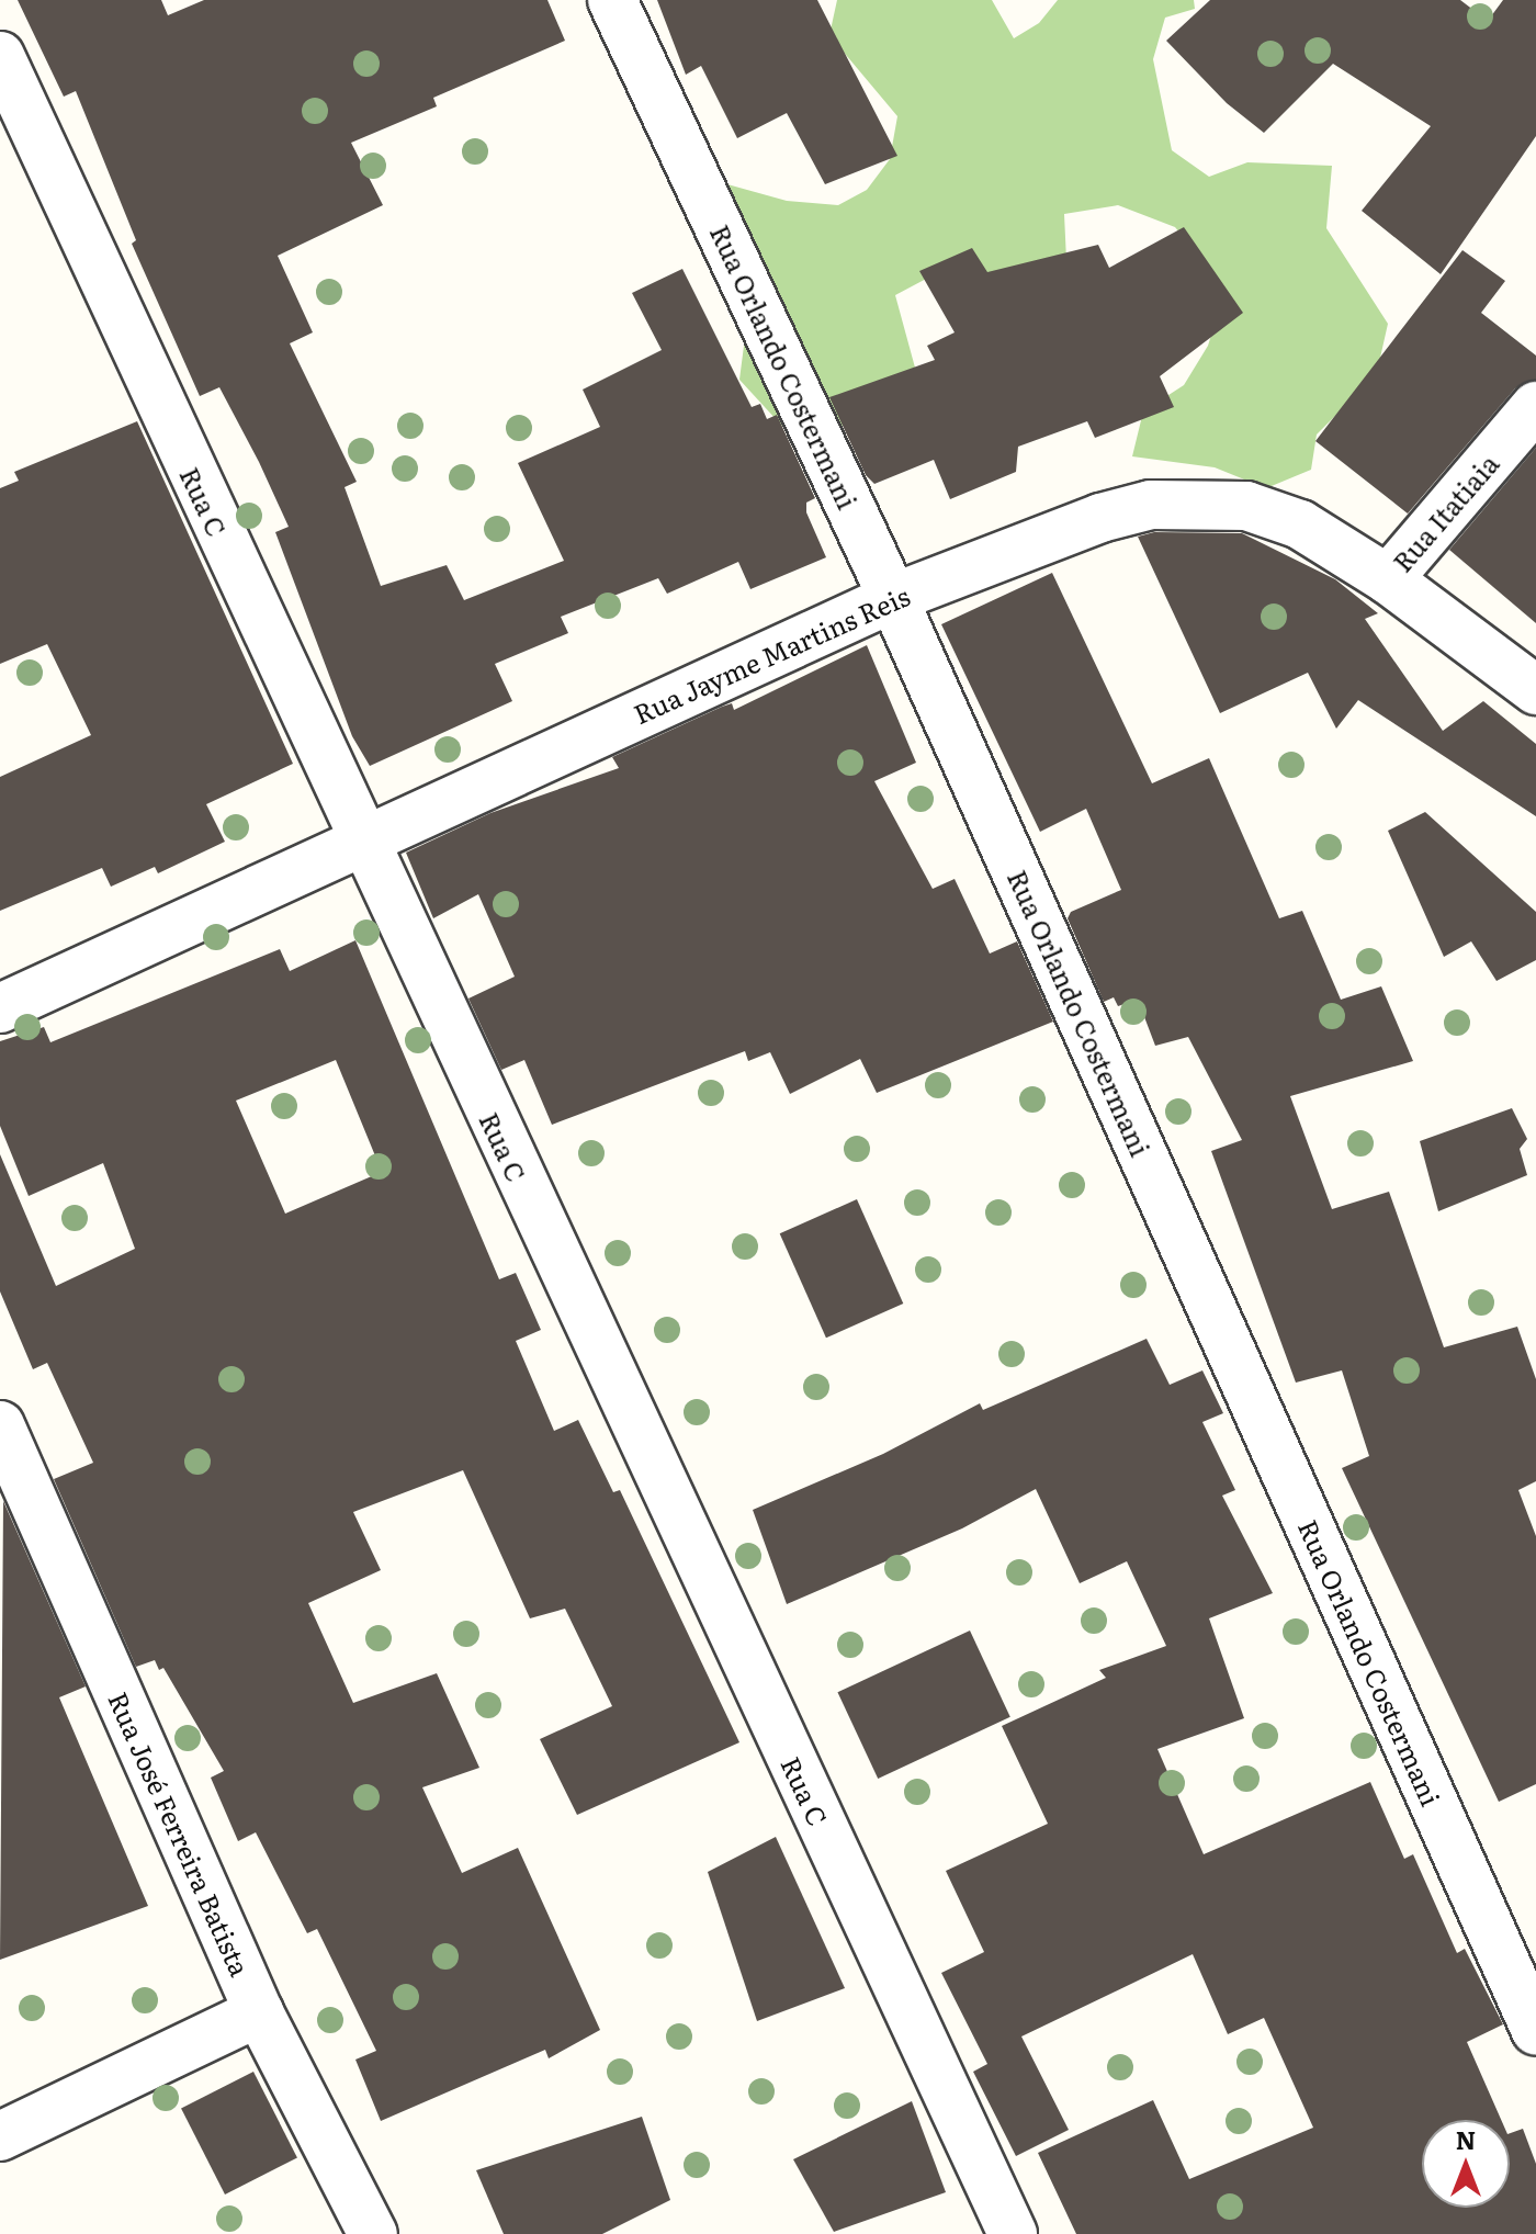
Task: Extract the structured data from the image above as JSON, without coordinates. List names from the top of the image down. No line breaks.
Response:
{"streets":{"street":["Rua Orlando Costermani","Rua C","Rua Itatiaia","Rua Jayme Martins Reis","Rua José Ferreira Batista"]},"crossings":[["Rua Orlando Costermani","Rua Jayme Martins Reis"],["Rua C","Rua Jayme Martins Reis"],["Rua Itatiaia","Rua Jayme Martins Reis"]],"north":"top"}
